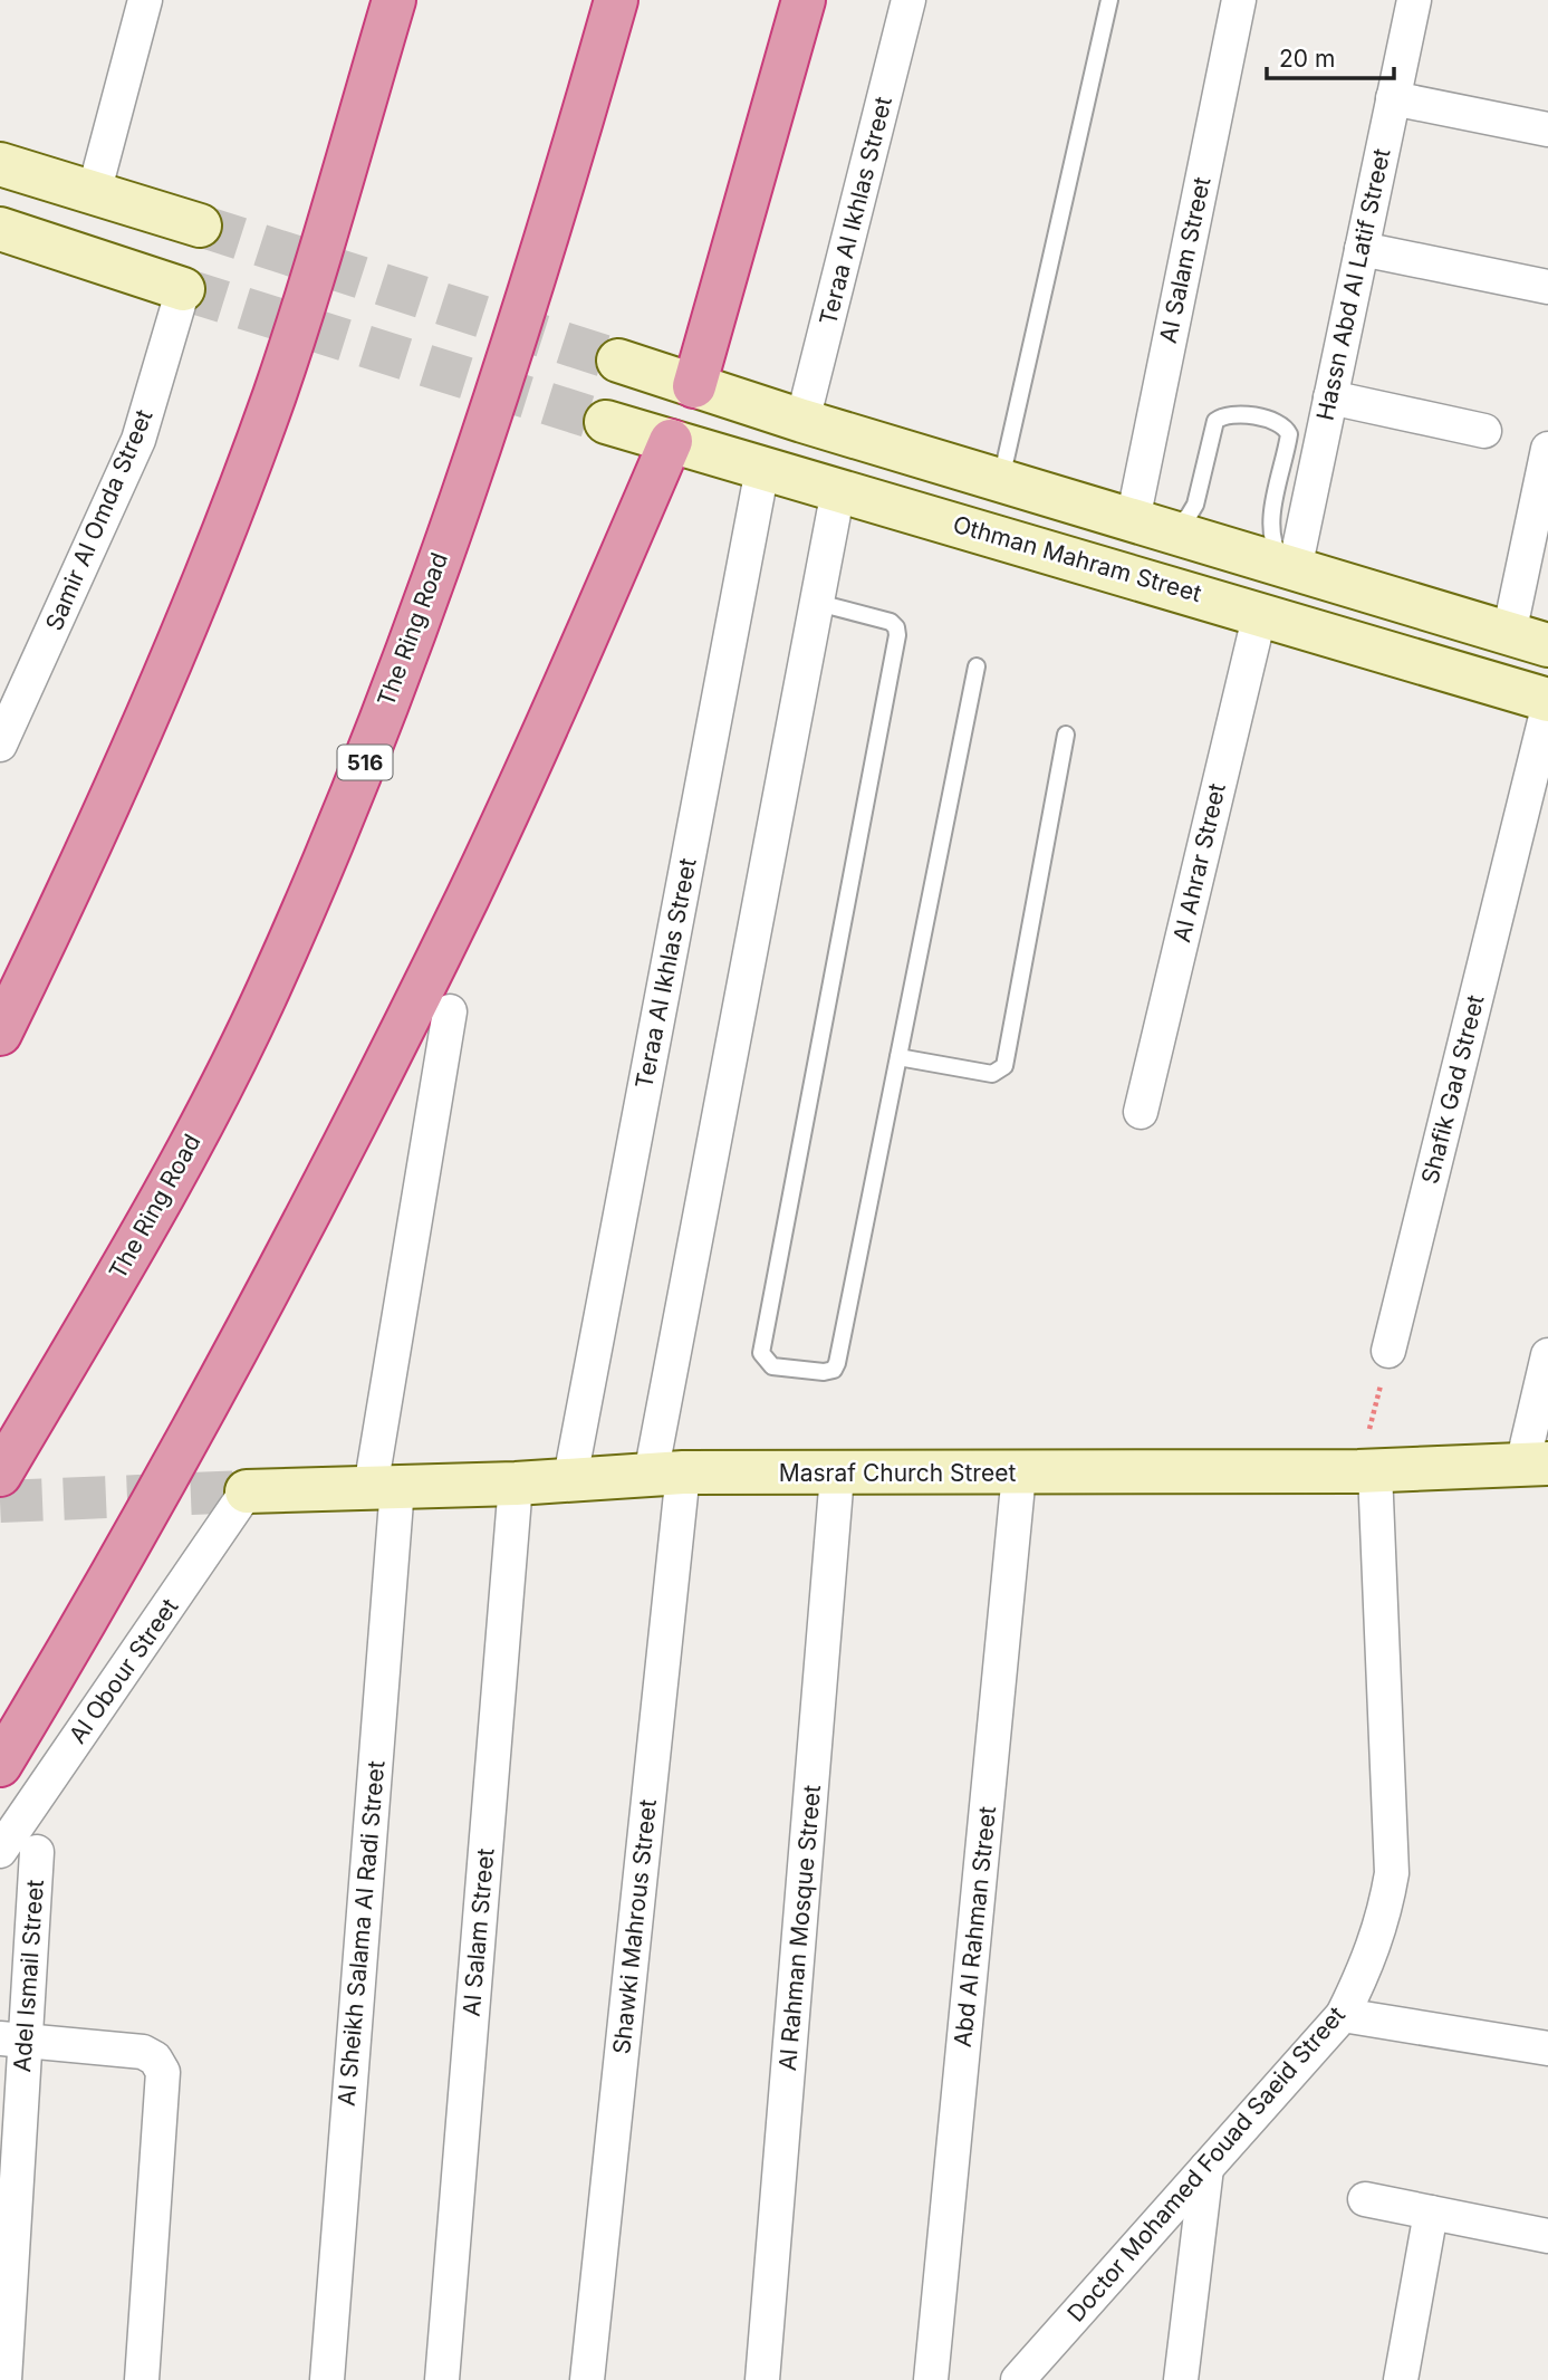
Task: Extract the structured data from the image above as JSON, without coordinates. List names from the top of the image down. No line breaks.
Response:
{"streets":{"highway":["The Ring Road","516"],"main road":["Othman Mahram Street","Masraf Church Street"],"street":["Teraa Al Ikhlas Street","Al Salam Street","Hassn Abd Al Latif Street","Samir Al Omda Street","Al Ahrar Street","Shafik Gad Street","Al Obour Street","Shawki Mahrous Street","Abd Al Rahman Street","Al Rahman Mosque Street","Al Sheikh Salama Al Radi Street","Adel Ismail Street","Doctor Mohamed Fouad Saeid Street"]},"crossings":[["Teraa Al Ikhlas Street","Othman Mahram Street"],["Teraa Al Ikhlas Street","Masraf Church Street"],["Al Salam Street","Masraf Church Street"],["Othman Mahram Street","Al Ahrar Street"],["Masraf Church Street","Al Obour Street"],["Masraf Church Street","Shawki Mahrous Street"],["Masraf Church Street","Abd Al Rahman Street"],["Masraf Church Street","Al Rahman Mosque Street"],["Masraf Church Street","Al Sheikh Salama Al Radi Street"],["Masraf Church Street","Doctor Mohamed Fouad Saeid Street"]],"scale_bar":"20 m"}
